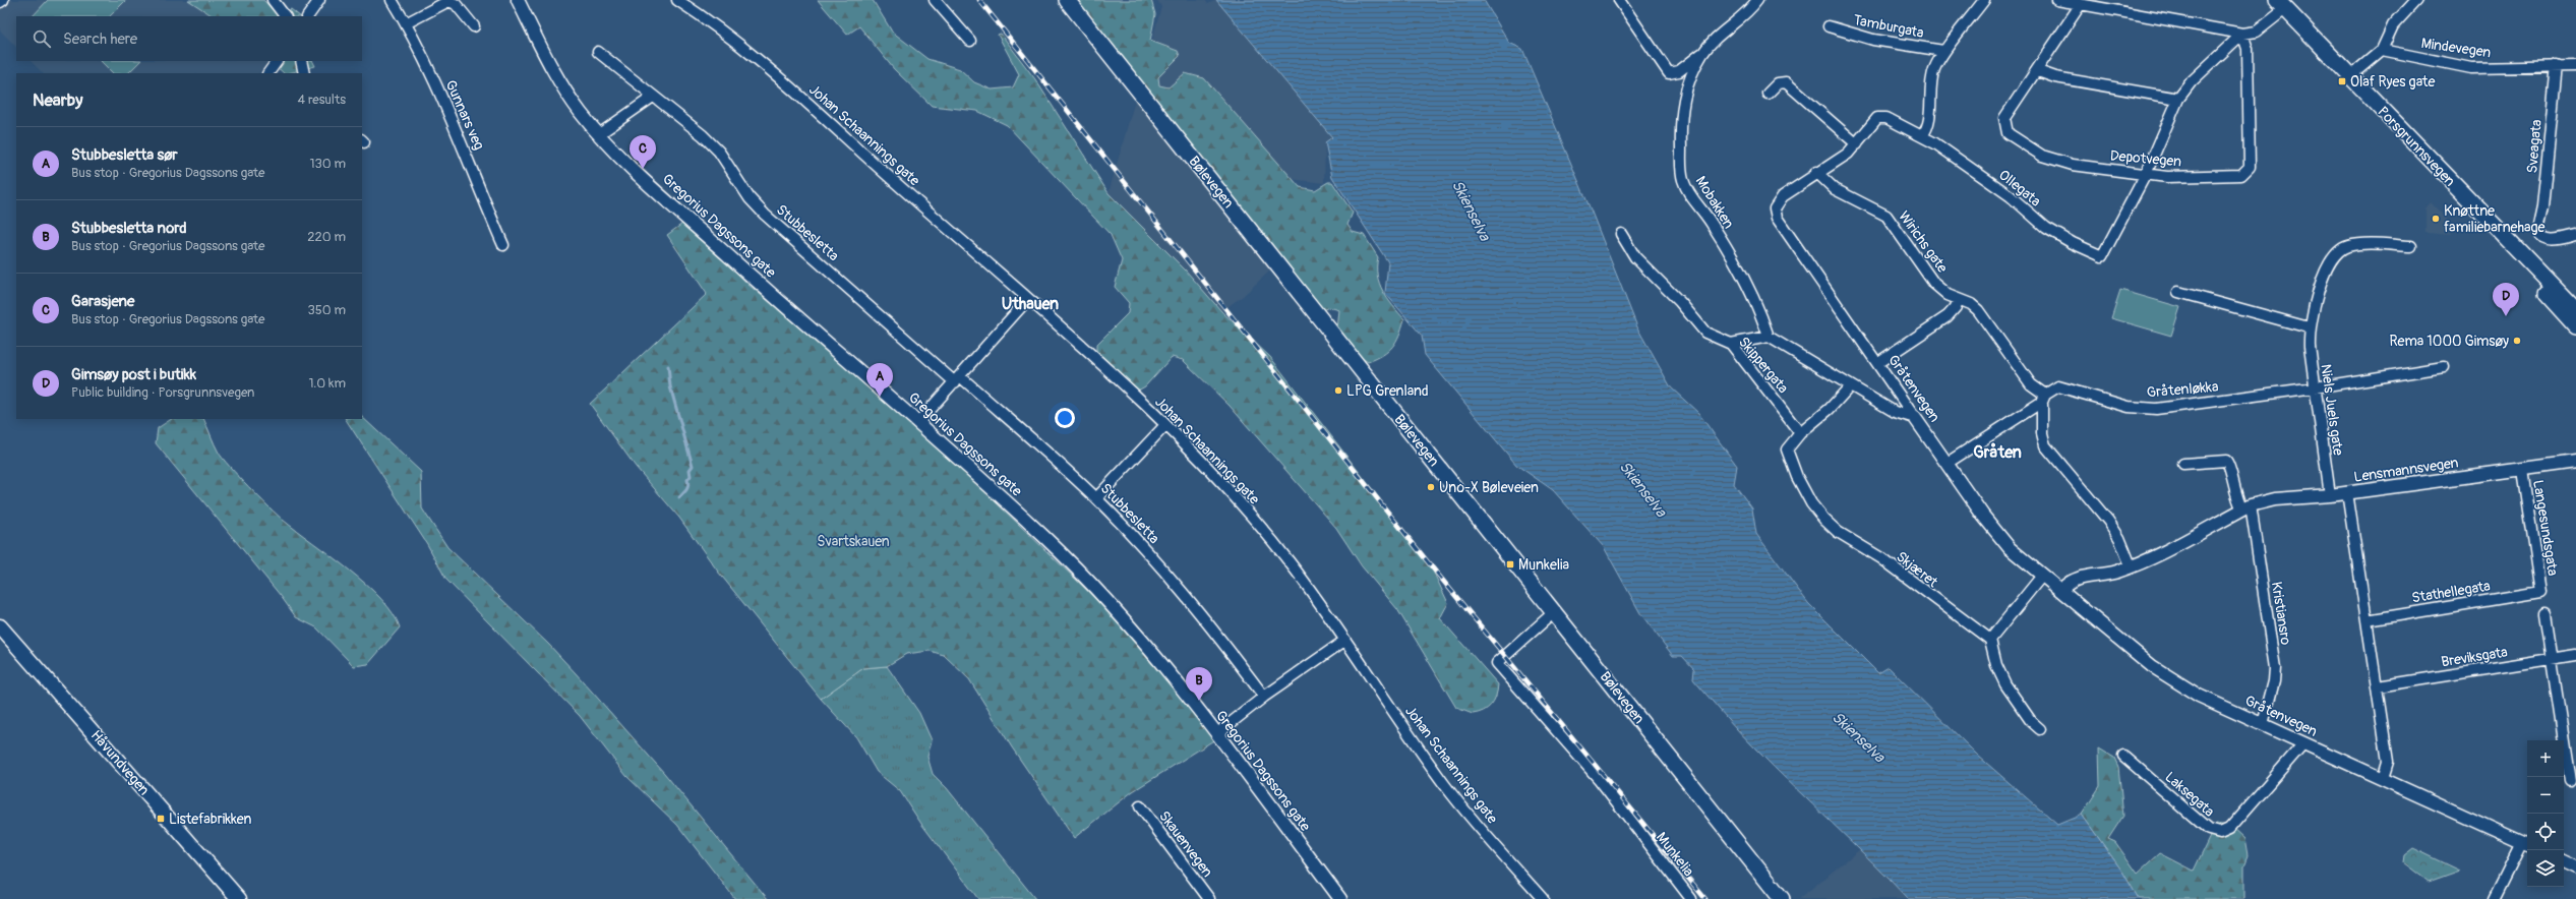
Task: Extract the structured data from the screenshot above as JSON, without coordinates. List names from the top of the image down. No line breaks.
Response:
{"streets":{"main road":["Porsgrunnsvegen","Bølevegen","Håvundvegen"],"street":["Tamburgata","Mindevegen","Gunnars veg","Johan Schaannings gate","Sveagata","Depotvegen","Ollegata","Mobakken","Gregorius Dagssons gate","Stubbesletta","Wirichs gate","Skippergata","Gråtenvegen","Gråtenløkka","Niels Juels gate","Lensmannsvegen","Langesundsgata","Skjæret","Stathellegata","Kristiansro","Breviksgata","Laksegata","Skauenvegen","Munkelia"]},"crossings":[["Mindevegen","Sveagata"],["Depotvegen","Ollegata"],["Bølevegen","Munkelia"],["Wirichs gate","Gråtenvegen"],["Wirichs gate","Gråtenløkka"],["Skippergata","Skjæret"],["Gråtenvegen","Gråtenløkka"],["Gråtenvegen","Lensmannsvegen"],["Gråtenvegen","Kristiansro"],["Gråtenvegen","Laksegata"],["Gråtenløkka","Niels Juels gate"],["Niels Juels gate","Lensmannsvegen"],["Lensmannsvegen","Langesundsgata"],["Lensmannsvegen","Kristiansro"],["Langesundsgata","Stathellegata"]],"districts":["Uthauen","Gråten"],"water":["Skienselva"],"parks":["Svartskauen"],"places":{"transit":["Olaf Ryes gate","Munkelia","Listefabrikken"],"other":["Knøttne familiebarnehage","Rema 1000 Gimsøy","LPG Grenland","Uno-X Bøleveien"]},"page":{"search":"Search here","heading":["Nearby","4 results"],"list":[{"mark":"A","name":"Stubbesletta sør","note":"Bus stop · Gregorius Dagssons gate","value":"130 m"},{"mark":"B","name":"Stubbesletta nord","note":"Bus stop · Gregorius Dagssons gate","value":"220 m"},{"mark":"C","name":"Garasjene","note":"Bus stop · Gregorius Dagssons gate","value":"350 m"},{"mark":"D","name":"Gimsøy post i butikk","note":"Public building · Porsgrunnsvegen","value":"1.0 km"}],"pins":["C","D","A","B"],"map_buttons":["+","−"]}}
